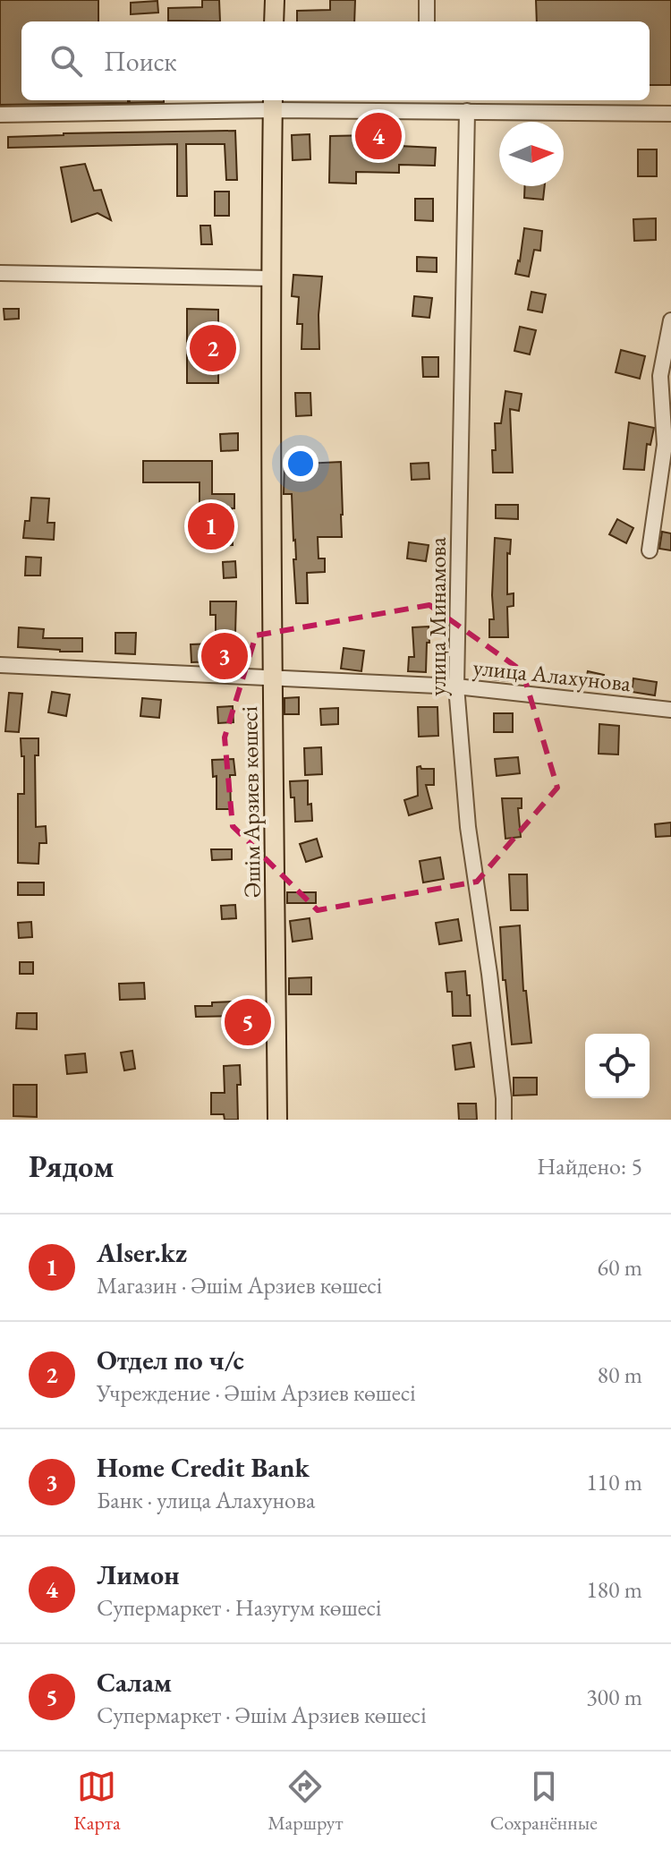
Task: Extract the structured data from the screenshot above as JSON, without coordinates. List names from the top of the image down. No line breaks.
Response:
{"streets":{"main road":["Әшім Арзиев көшесі"],"street":["улица Минамова","улица Алахунова"]},"crossings":[["улица Минамова","улица Алахунова"],["улица Алахунова","Әшім Арзиев көшесі"]],"north":"right","page":{"search":"Поиск","pins":["4","2","1","3","5"],"heading":["Рядом","Найдено: 5"],"list":[{"mark":"1","name":"Alser.kz","note":"Магазин · Әшім Арзиев көшесі","value":"60 m"},{"mark":"2","name":"Отдел по ч/с","note":"Учреждение · Әшім Арзиев көшесі","value":"80 m"},{"mark":"3","name":"Home Credit Bank","note":"Банк · улица Алахунова","value":"110 m"},{"mark":"4","name":"Лимон","note":"Супермаркет · Назугум көшесі","value":"180 m"},{"mark":"5","name":"Салам","note":"Супермаркет · Әшім Арзиев көшесі","value":"300 m"}],"nav":["Карта","Маршрут","Сохранённые"]}}
